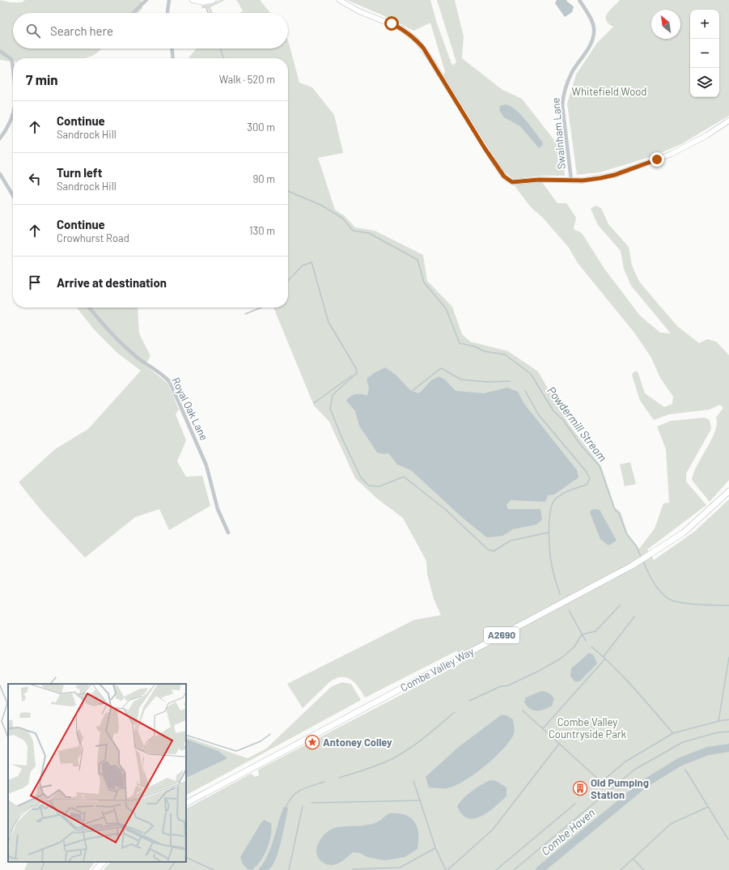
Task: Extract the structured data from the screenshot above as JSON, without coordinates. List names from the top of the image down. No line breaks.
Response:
{"streets":{"main road":["A2690","Combe Valley Way"],"street":["Swainham Lane","Royal Oak Lane"]},"water":["Powdermill Stream","Combe Haven"],"parks":["Whitefield Wood","Combe Valley Countryside Park"],"places":{"place":["Antoney Colley"],"building":["Old Pumping Station"]},"north":"top left","page":{"map_buttons":["+","−"],"search":"Search here","heading":["7 min","Walk · 520 m"],"list":[["Continue","Sandrock Hill","300 m"],["Turn left","Sandrock Hill","90 m"],["Continue","Crowhurst Road","130 m"],"Arrive at destination"]}}
